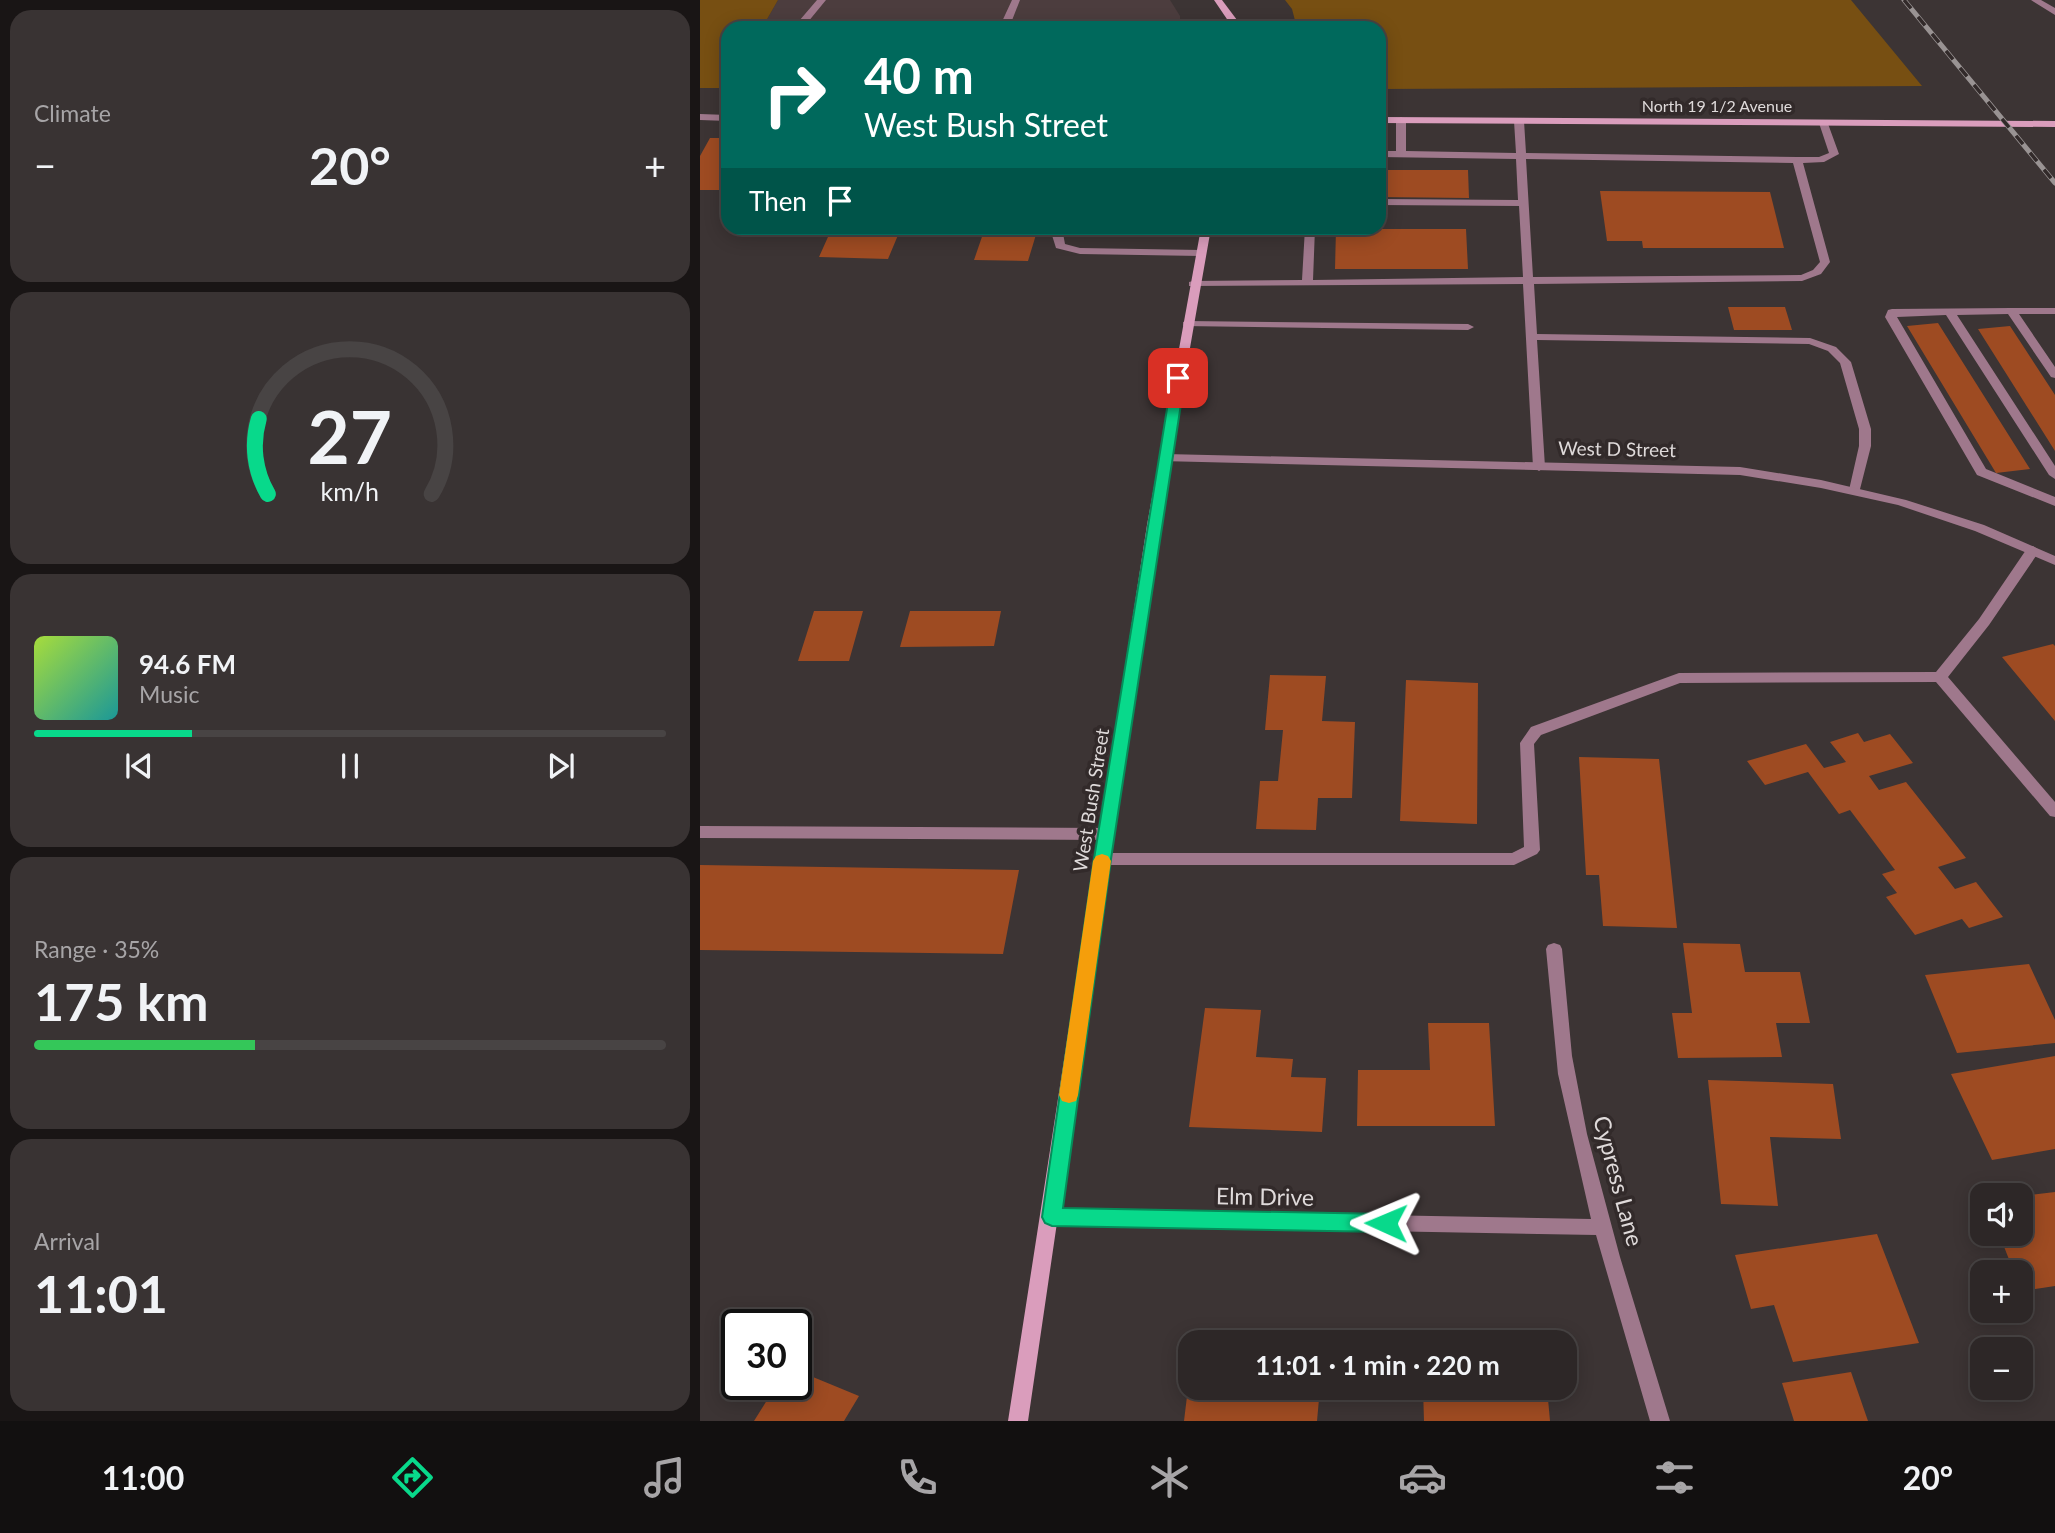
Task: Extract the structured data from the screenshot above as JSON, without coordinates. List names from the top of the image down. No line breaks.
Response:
{"streets":{"main road":["North 19 1/2 Avenue","West Bush Street"],"street":["West D Street","Cypress Lane","Elm Drive"]},"crossings":[["West D Street","West Bush Street"],["West Bush Street","Elm Drive"],["Cypress Lane","Elm Drive"]],"page":{"tile":["Climate",["Range · 35%","175 km"],["Arrival","11:01"]],"turn":["40 m","West Bush Street"],"heat":["−","20°","+"],"then":"Then","song":["94.6 FM","Music"],"map_buttons":["+","−"],"limit":"30","trip":"11:01 · 1 min · 220 m","tabs":["11:00","20°"],"gauge":["27","km/h"]}}
